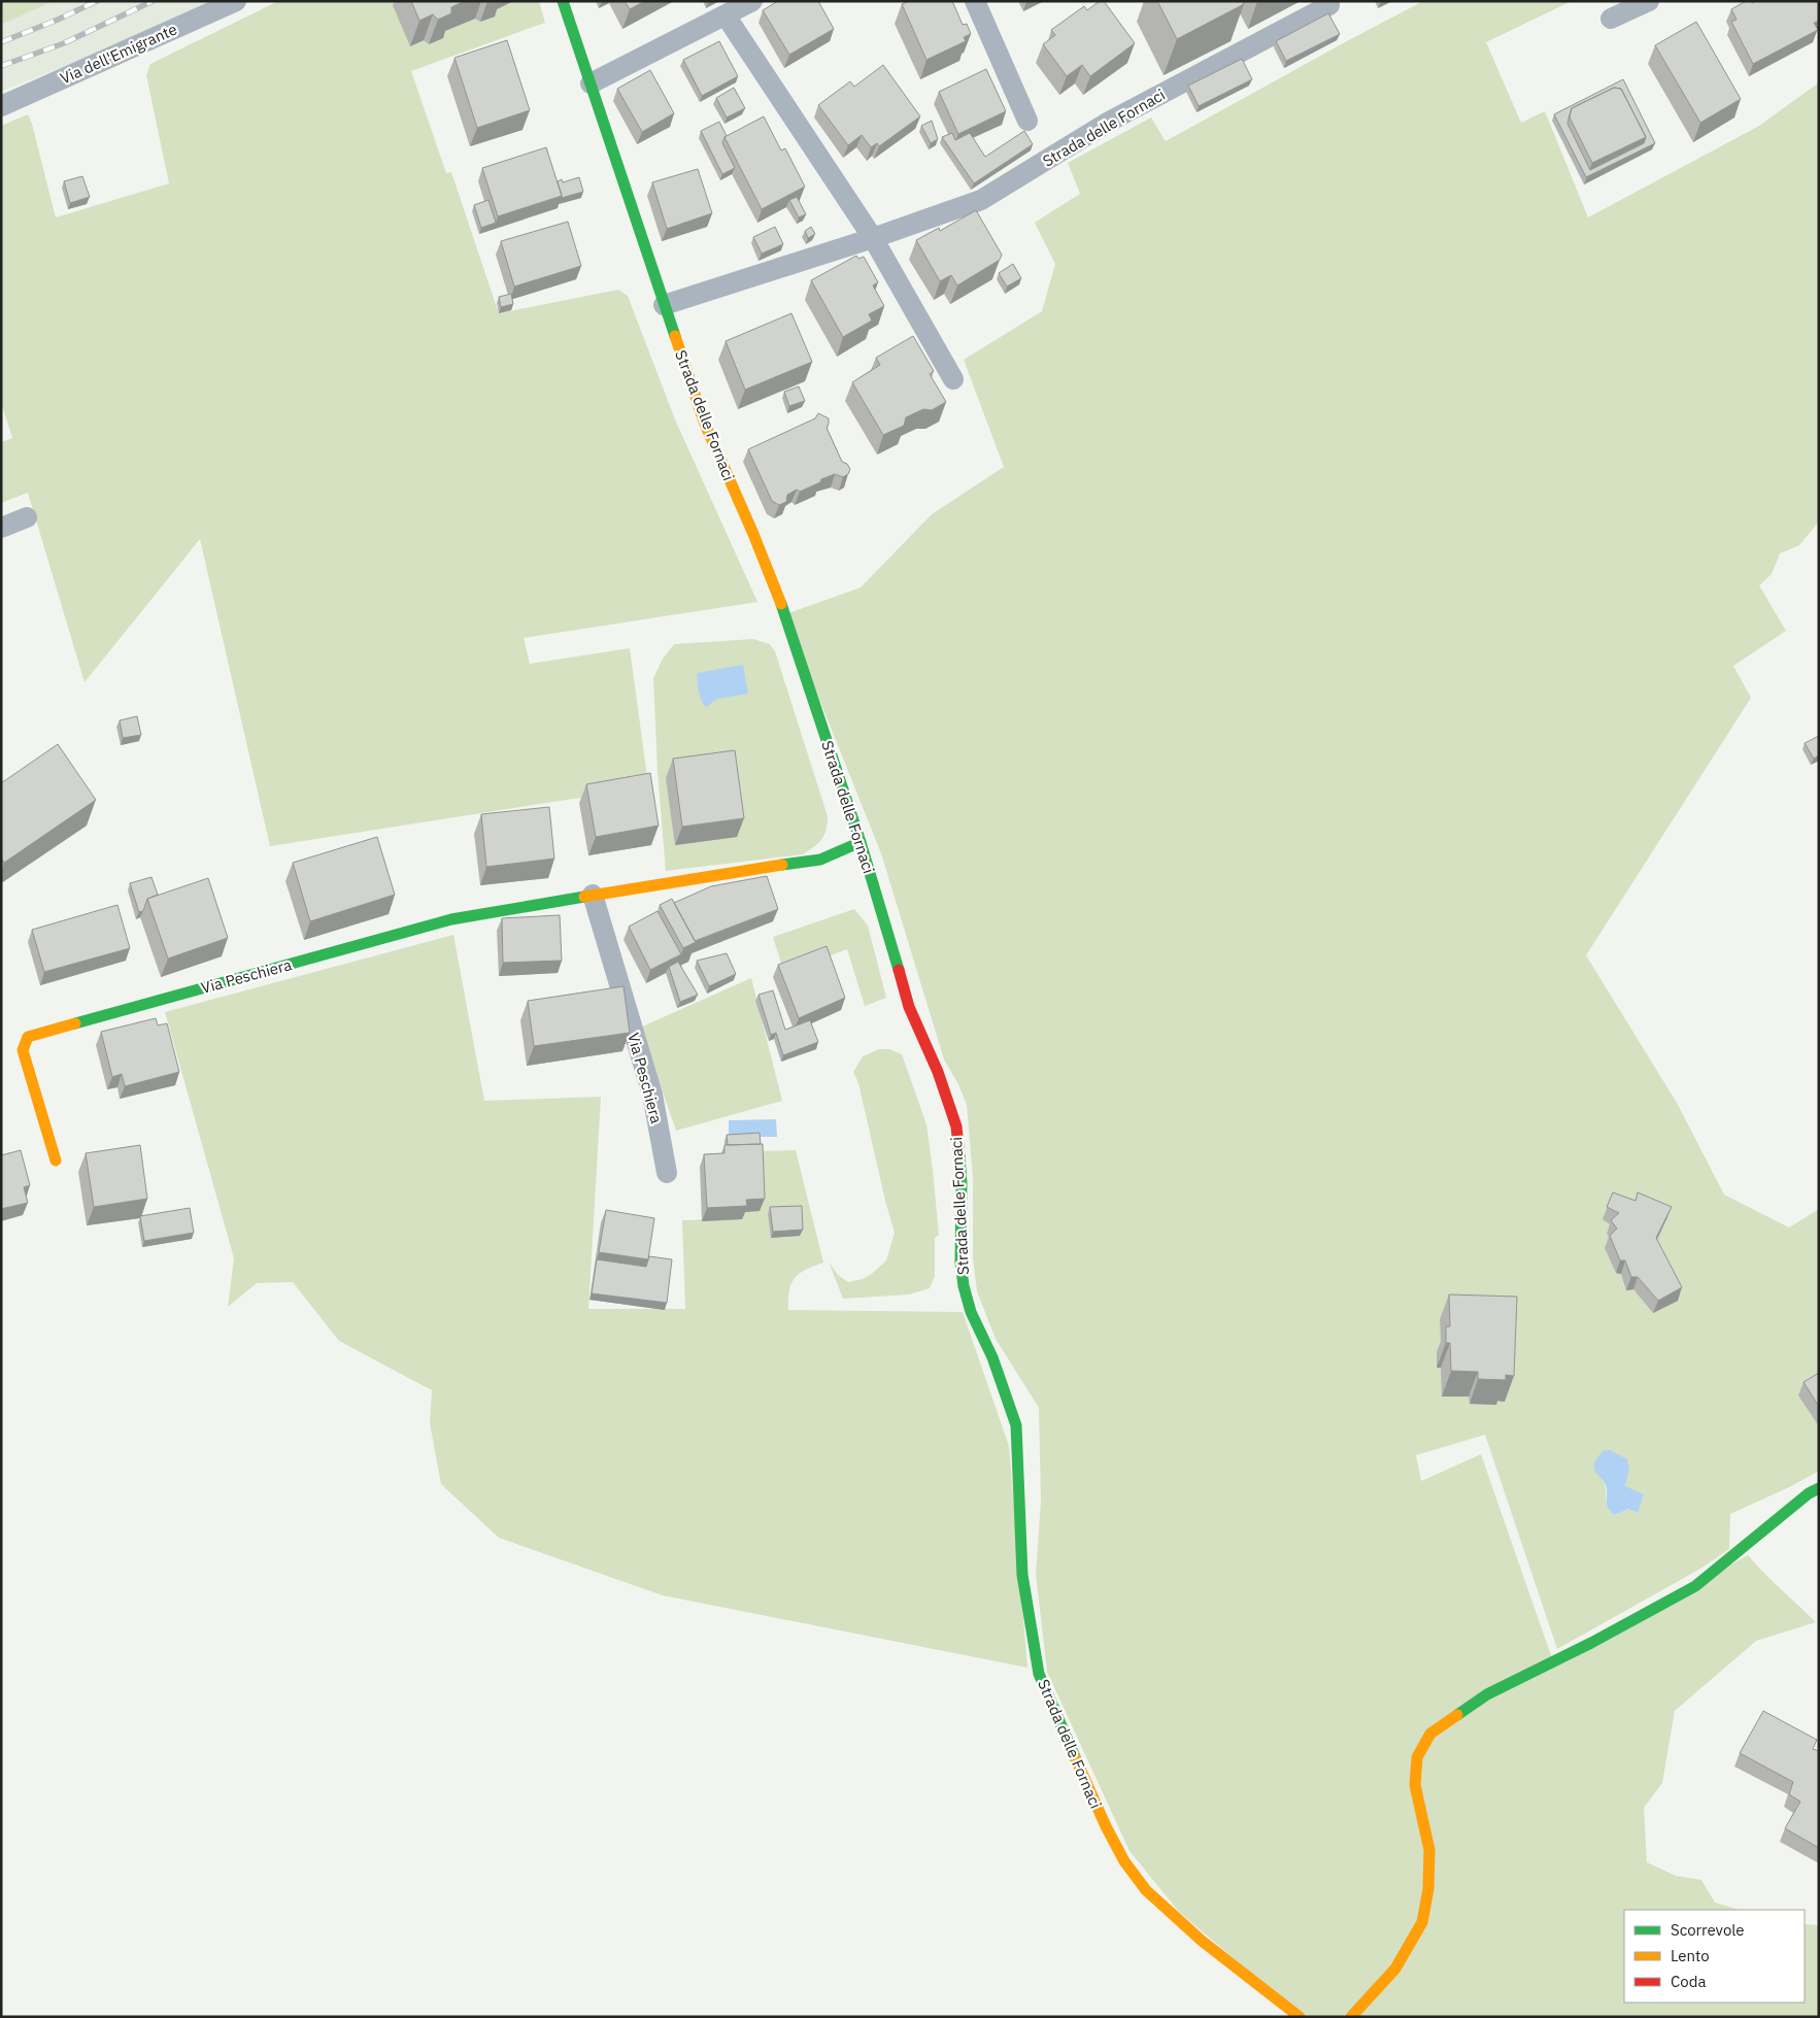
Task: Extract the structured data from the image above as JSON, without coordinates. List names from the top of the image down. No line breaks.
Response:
{"streets":{"street":["Via dell'Emigrante","Strada delle Fornaci","Via Peschiera"]},"crossings":[["Strada delle Fornaci","Via Peschiera"]],"legend":["Scorrevole","Lento","Coda"]}
